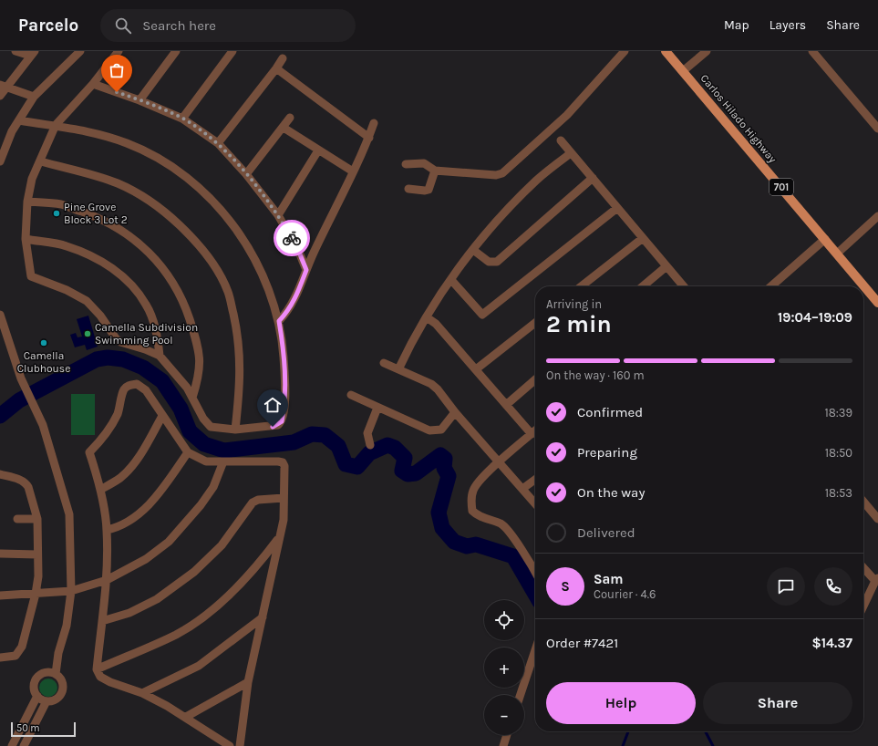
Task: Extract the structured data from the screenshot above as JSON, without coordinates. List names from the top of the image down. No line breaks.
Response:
{"streets":{"main road":["Carlos Hilado Highway","701"]},"places":["Pine Grove Block 3 Lot 2","Camella Subdivision Swimming Pool","Camella Clubhouse"],"scale_bar":"50 m","page":{"header":"Parcelo","search":"Search here","nav":["Map","Layers","Share"],"heading":["2 min","Arriving in","19:04–19:09"],"panel":["Sam","Courier · 4.6","Order #7421","$14.37"],"bar":"On the way · 160 m","list":[["Confirmed","18:39"],["Preparing","18:50"],["On the way","18:53"],"Delivered"],"round":"S","map_buttons":["+","−"],"buttons":["Help","Share"],"scale":"50 m"}}
